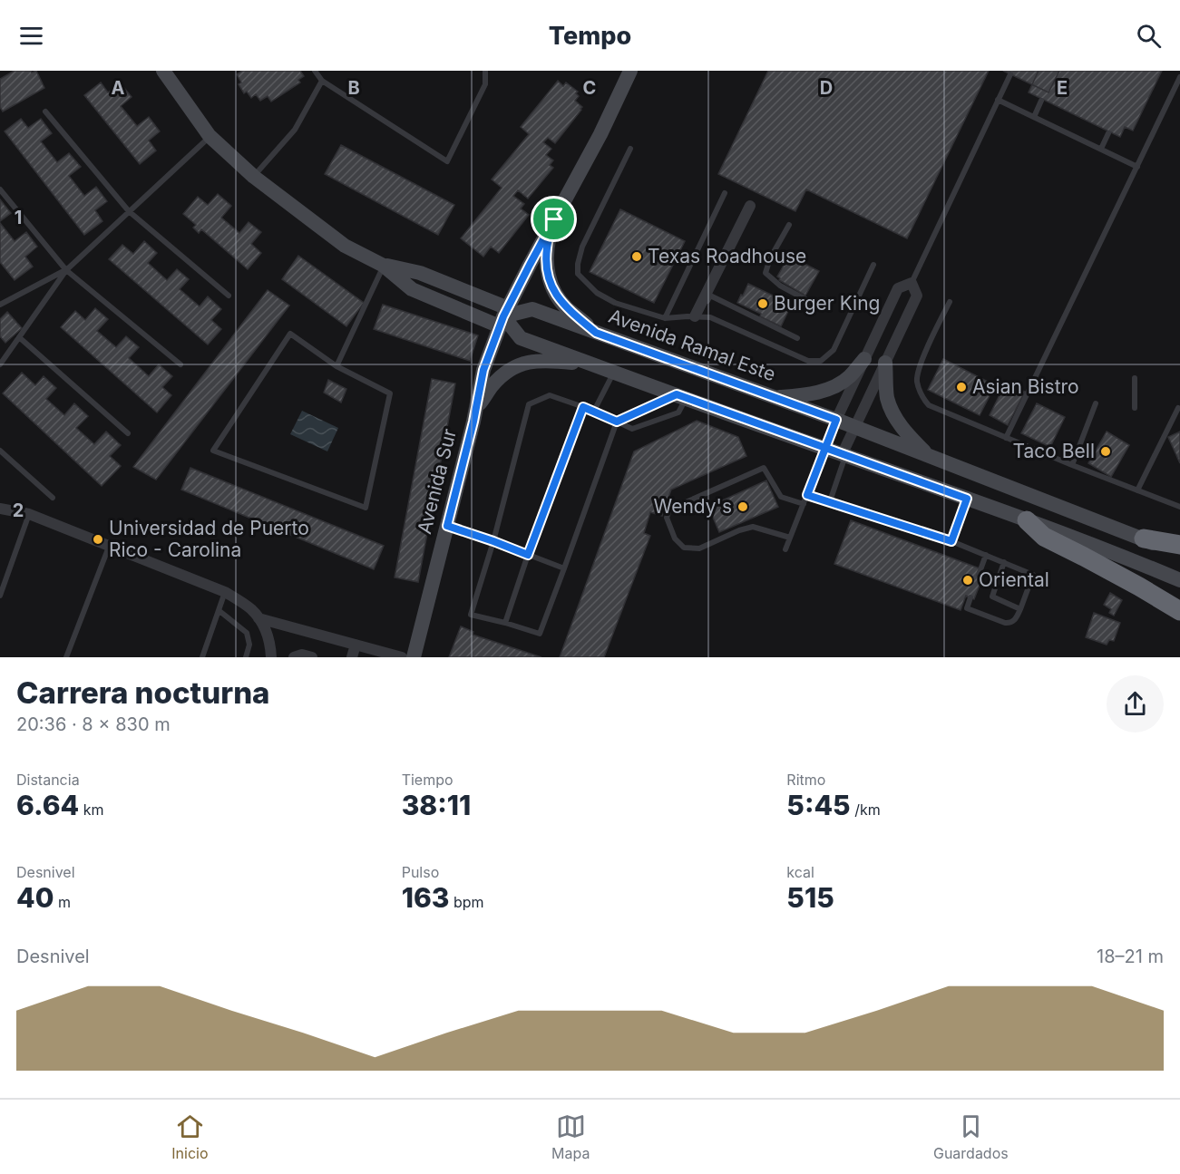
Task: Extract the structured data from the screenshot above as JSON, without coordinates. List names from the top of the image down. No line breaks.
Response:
{"streets":{"street":["Avenida Ramal Este","Avenida Sur"]},"crossings":[["Avenida Ramal Este","Avenida Sur"]],"places":["Texas Roadhouse","Burger King","Asian Bistro","Taco Bell","Wendy's","Universidad de Puerto Rico - Carolina","Oriental"],"page":{"header":"Tempo","heading":["Carrera nocturna","20:36 · 8 × 830 m"],"stats":[["Distancia","6.64 km"],["Tiempo","38:11"],["Ritmo","5:45 /km"],["Desnivel","40 m"],["Pulso","163 bpm"],["kcal","515"]],"chart":["Desnivel","18–21 m"],"tabs":["Inicio","Mapa","Guardados"]},"grid":{"columns":["A","B","C","D","E"],"rows":["1","2"]}}
